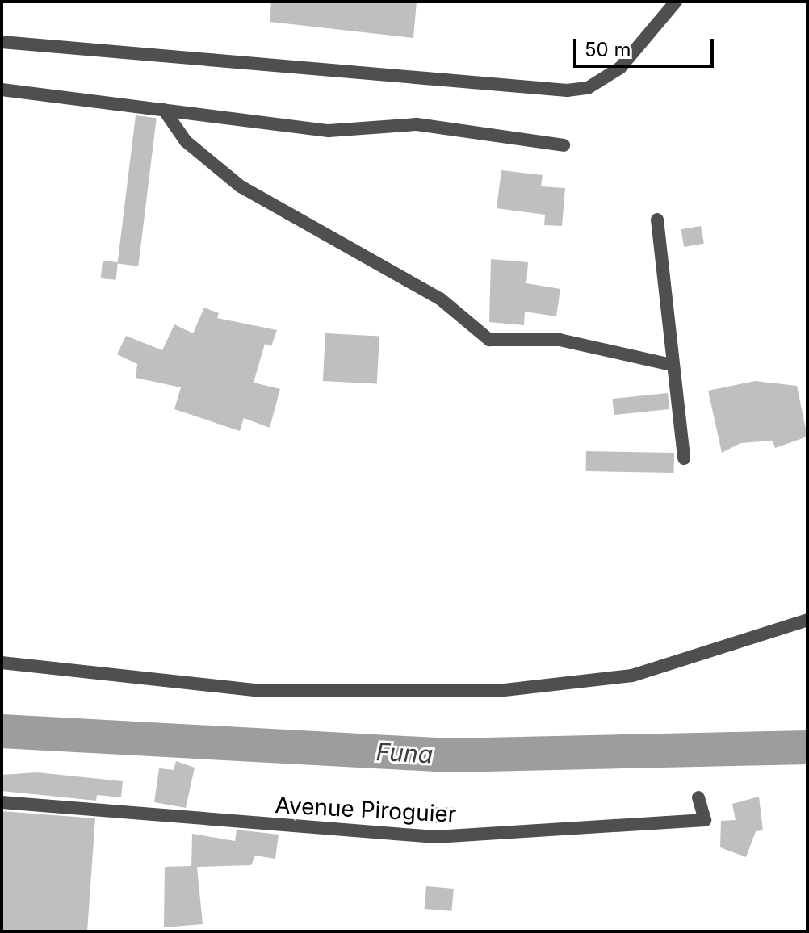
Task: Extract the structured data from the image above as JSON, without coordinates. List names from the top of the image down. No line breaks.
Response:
{"streets":{"street":["Avenue Piroguier"]},"water":["Funa"],"scale_bar":"50 m"}
